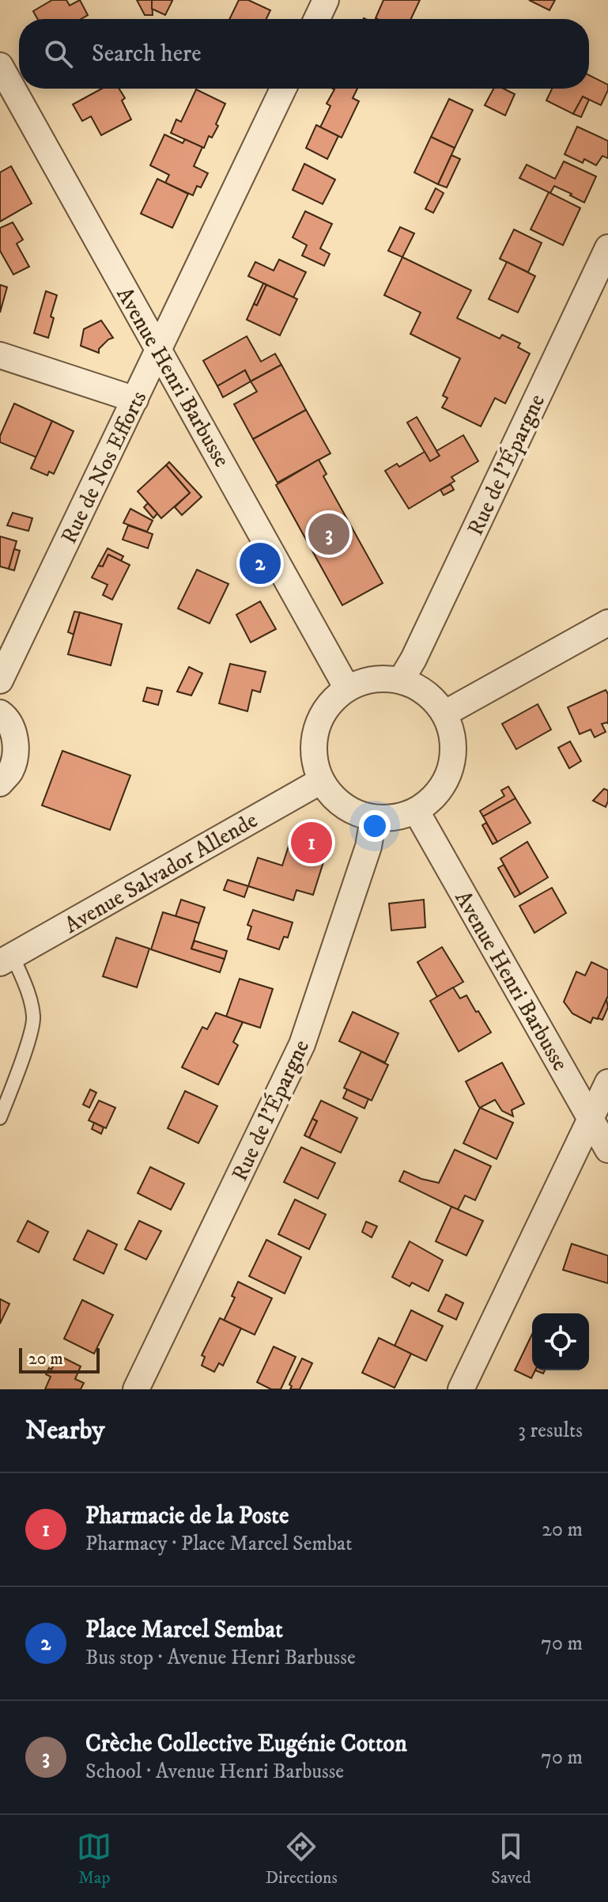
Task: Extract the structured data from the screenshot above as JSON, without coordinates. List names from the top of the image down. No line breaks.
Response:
{"streets":{"street":["Avenue Henri Barbusse","Rue de l'Épargne","Rue de Nos Efforts","Avenue Salvador Allende"]},"crossings":[["Avenue Henri Barbusse","Rue de l'Épargne"],["Avenue Henri Barbusse","Rue de Nos Efforts"],["Avenue Henri Barbusse","Avenue Salvador Allende"],["Rue de l'Épargne","Avenue Salvador Allende"]],"scale_bar":"20 m","page":{"search":"Search here","pins":["3","2","1"],"scale":"20 m","heading":["Nearby","3 results"],"list":[{"mark":"1","name":"Pharmacie de la Poste","note":"Pharmacy · Place Marcel Sembat","value":"20 m"},{"mark":"2","name":"Place Marcel Sembat","note":"Bus stop · Avenue Henri Barbusse","value":"70 m"},{"mark":"3","name":"Crèche Collective Eugénie Cotton","note":"School · Avenue Henri Barbusse","value":"70 m"}],"nav":["Map","Directions","Saved"]}}
